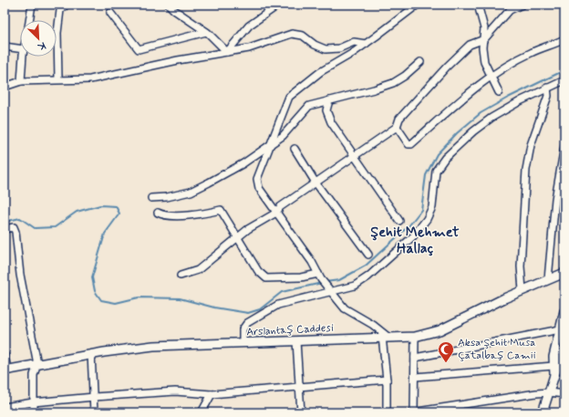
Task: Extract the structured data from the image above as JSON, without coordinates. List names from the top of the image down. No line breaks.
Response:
{"streets":{"main road":["Arslantaş Caddesi"]},"districts":["Şehit Mehmet Hallaç"],"places":{"mosque":["Aksa Şehit Musa Çatalbaş Camii"]},"north":"bottom right"}
